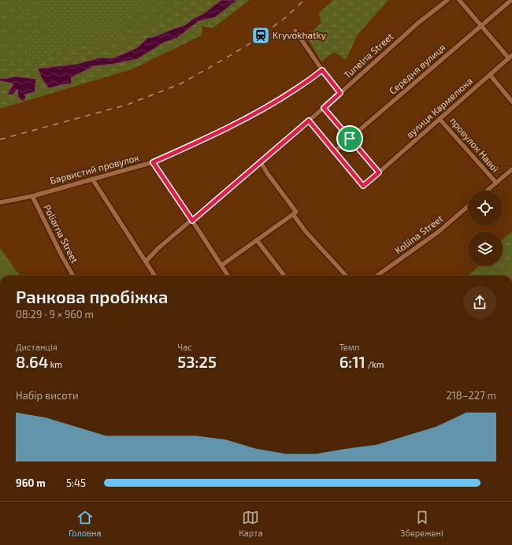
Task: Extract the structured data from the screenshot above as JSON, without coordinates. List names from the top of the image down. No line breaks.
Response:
{"streets":{"street":["Tunelna Street","Середня вулиця","вулиця Кармелюка","провулок Навої","Барвистий провулок","Poliarna Street","Koliina Street"]},"crossings":[["Середня вулиця","вулиця Кармелюка"],["вулиця Кармелюка","провулок Навої"],["Барвистий провулок","Poliarna Street"]],"places":{"station":["Kryvokhatky"]},"page":{"heading":["Ранкова пробіжка","08:29 · 9 × 960 m"],"stats":[["Дистанція","8.64 km"],["Час","53:25"],["Темп","6:11 /km"]],"chart":["Набір висоти","218–227 m"],"list":[{"name":"960 m","note":"5:45"}],"tabs":["Головна","Карта","Збережені"]}}
